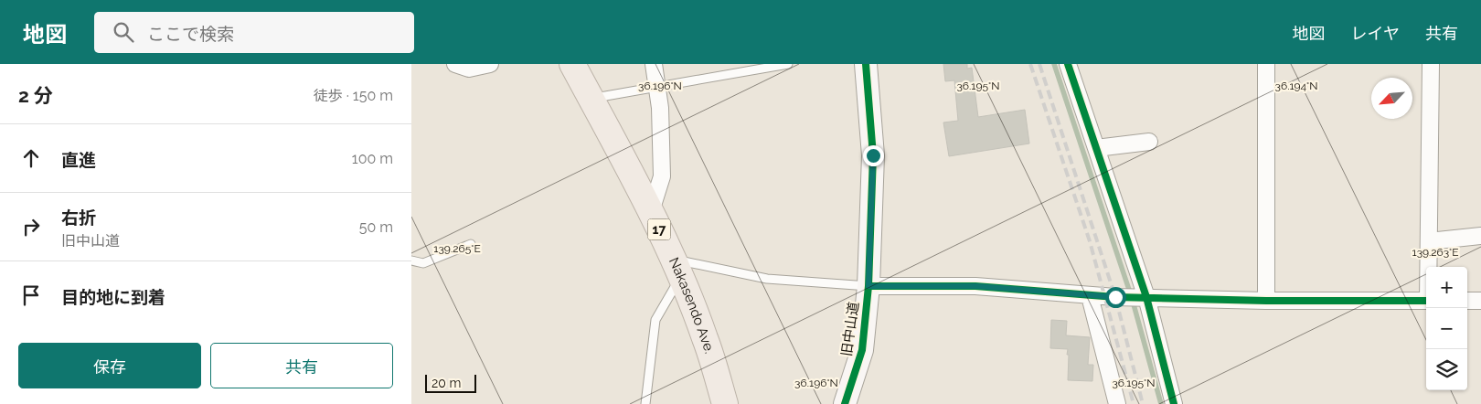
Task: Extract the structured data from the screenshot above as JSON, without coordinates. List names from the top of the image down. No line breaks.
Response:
{"streets":{"highway":["17","Nakasendo Ave."],"street":["旧中山道"]},"scale_bar":"20 m","north":"bottom left","page":{"header":"地図","search":"ここで検索","nav":["地図","レイヤ","共有"],"heading":["2 分","徒歩 · 150 m"],"list":[["直進","100 m"],["右折","旧中山道","50 m"],"目的地に到着"],"map_buttons":["+","−"],"buttons":["保存","共有"],"scale":"20 m"},"coordinates":["36.195°N","36.194°N","36.196°N","139.265°E","139.263°E"]}
